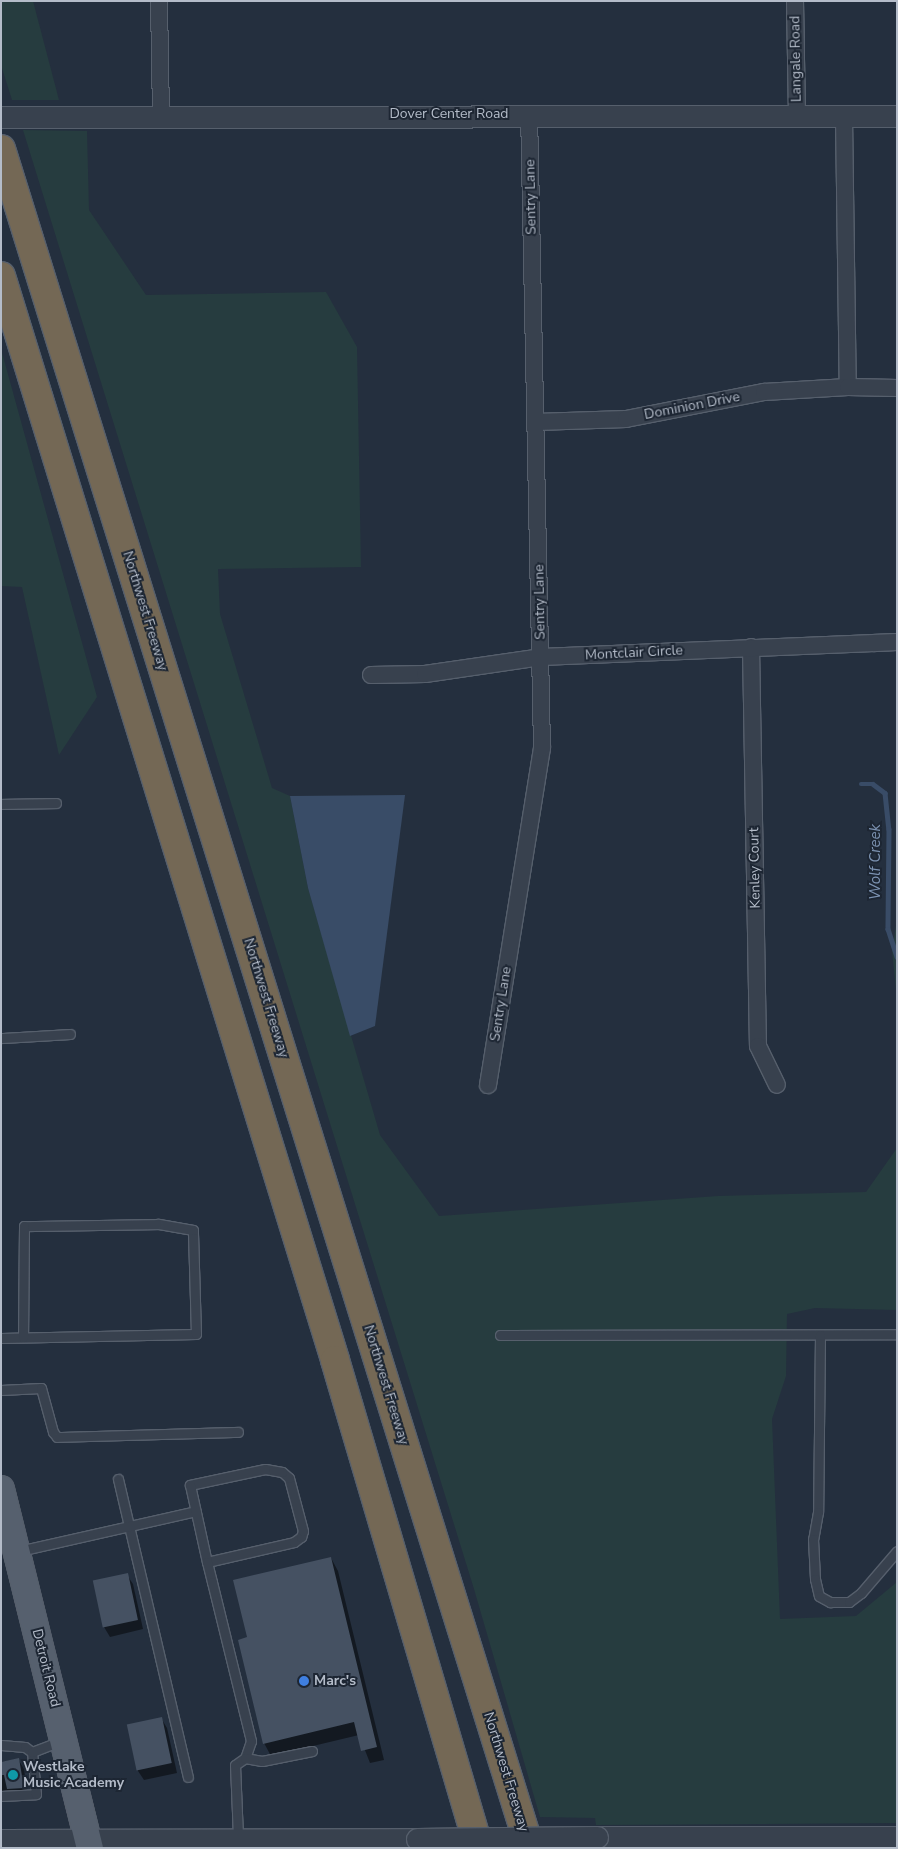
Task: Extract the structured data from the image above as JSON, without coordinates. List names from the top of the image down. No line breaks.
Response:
{"streets":{"highway":["Northwest Freeway"],"main road":["Detroit Road"],"street":["Langale Road","Dover Center Road","Sentry Lane","Dominion Drive","Montclair Circle","Kenley Court"]},"crossings":[["Langale Road","Dover Center Road"],["Dover Center Road","Sentry Lane"],["Sentry Lane","Dominion Drive"],["Sentry Lane","Montclair Circle"],["Montclair Circle","Kenley Court"]],"water":["Wolf Creek"],"places":["Marc's","Westlake Music Academy"]}
